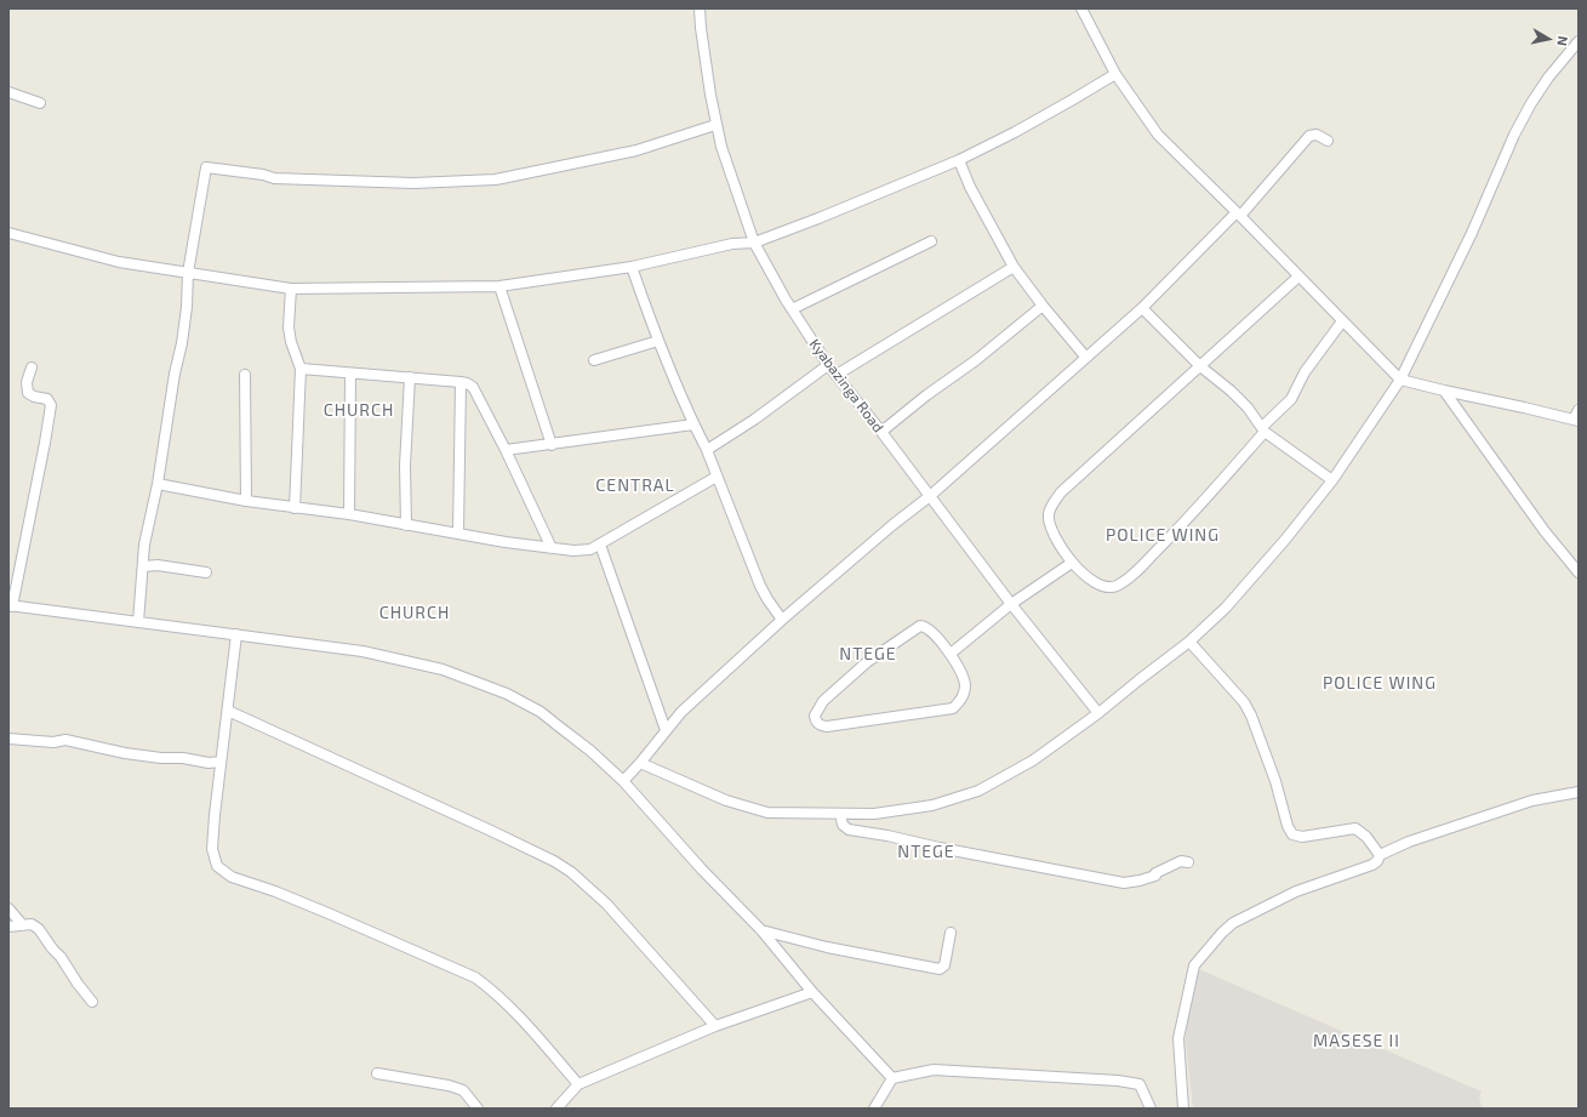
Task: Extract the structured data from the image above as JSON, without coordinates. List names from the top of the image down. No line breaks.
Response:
{"streets":{"street":["Kyabazinga Road"]},"districts":["CHURCH","CENTRAL","POLICE WING","CHURCH","NTEGE","POLICE WING","NTEGE","MASESE II"],"north":"right"}
